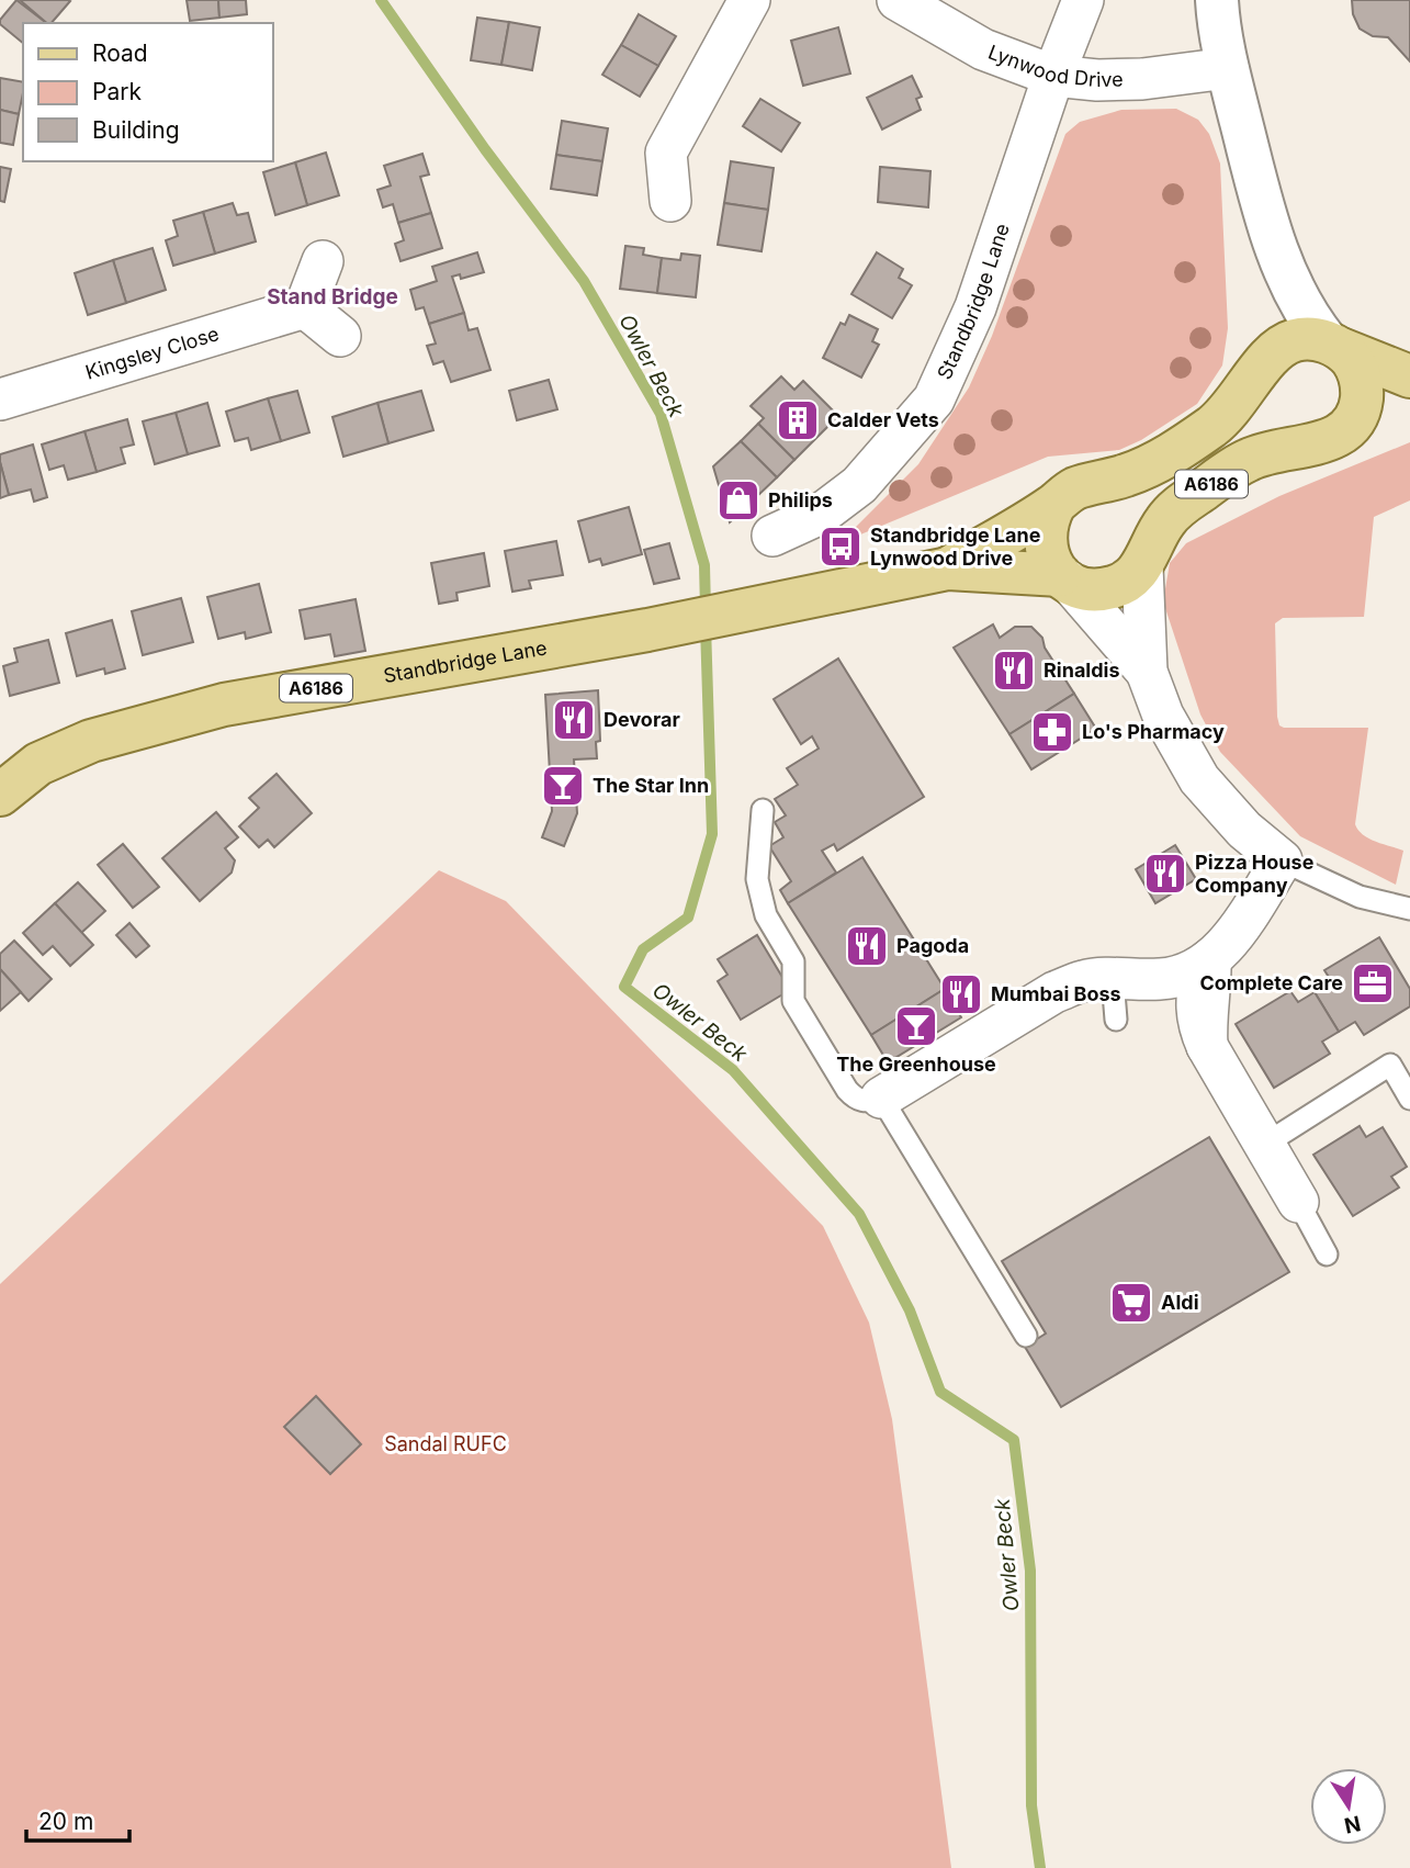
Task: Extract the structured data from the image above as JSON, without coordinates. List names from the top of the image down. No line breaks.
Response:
{"streets":{"main road":["Standbridge Lane","A6186"],"street":["Lynwood Drive","Kingsley Close"]},"crossings":[["Lynwood Drive","Standbridge Lane"],["Standbridge Lane","A6186"]],"districts":["Stand Bridge"],"water":["Owler Beck"],"parks":["Sandal RUFC"],"places":{"building":["Calder Vets"],"shop":["Philips"],"bus stop":["Standbridge Lane Lynwood Drive"],"restaurant":["Rinaldis","Devorar","Pizza House Company","Pagoda","Mumbai Boss"],"pharmacy":["Lo's Pharmacy"],"bar":["The Star Inn","The Greenhouse"],"office":["Complete Care"],"supermarket":["Aldi"]},"legend":["Road","Park","Building"],"scale_bar":"20 m","north":"bottom"}
